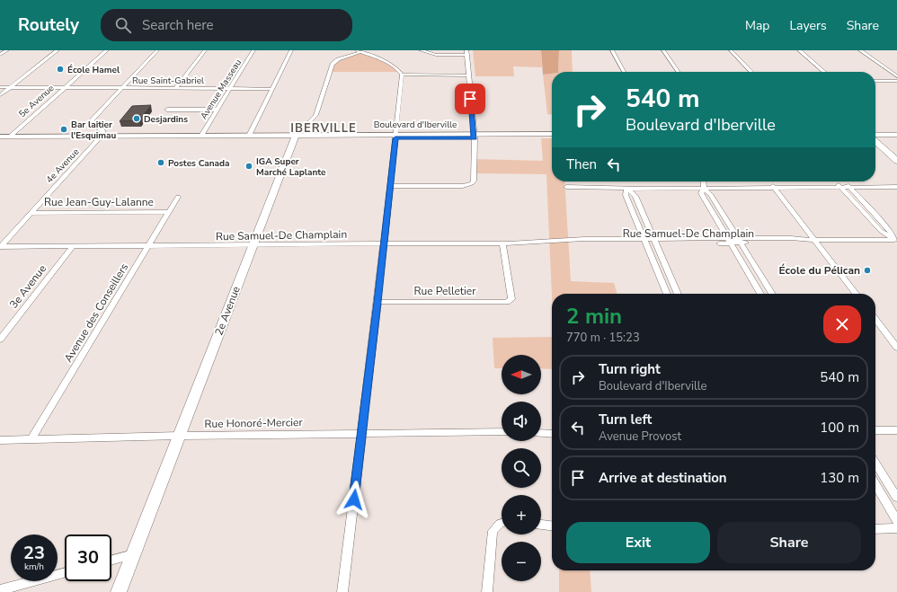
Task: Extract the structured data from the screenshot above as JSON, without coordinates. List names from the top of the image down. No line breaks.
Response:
{"streets":{"street":["Rue Saint-Gabriel","Avenue Masseau","5e Avenue","Boulevard d'Iberville","4e Avenue","Rue Jean-Guy-Lalanne","Rue Samuel-De Champlain","3e Avenue","Rue Pelletier","2e Avenue","Avenue des Conseillers","Rue Honoré-Mercier"]},"crossings":[["Rue Saint-Gabriel","Avenue Masseau"],["Rue Saint-Gabriel","5e Avenue"],["Avenue Masseau","Boulevard d'Iberville"],["5e Avenue","Boulevard d'Iberville"],["Boulevard d'Iberville","4e Avenue"],["Boulevard d'Iberville","2e Avenue"],["4e Avenue","Rue Jean-Guy-Lalanne"],["4e Avenue","Rue Samuel-De Champlain"],["Rue Jean-Guy-Lalanne","Avenue des Conseillers"],["Rue Samuel-De Champlain","3e Avenue"],["Rue Samuel-De Champlain","Rue Pelletier"],["Rue Samuel-De Champlain","2e Avenue"],["Rue Samuel-De Champlain","Avenue des Conseillers"],["2e Avenue","Rue Honoré-Mercier"],["Avenue des Conseillers","Rue Honoré-Mercier"]],"districts":["IBERVILLE"],"places":["École Hamel","Desjardins","Bar laitier l'Esquimau","Postes Canada","IGA Super Marché Laplante","École du Pélican"],"north":"left","page":{"header":"Routely","search":"Search here","nav":["Map","Layers","Share"],"turn":["540 m","Boulevard d'Iberville"],"then":"Then","heading":["2 min","770 m · 15:23"],"map_buttons":["+","−"],"list":[{"name":"Turn right","note":"Boulevard d'Iberville","value":"540 m"},{"name":"Turn left","note":"Avenue Provost","value":"100 m"},{"name":"Arrive at destination","value":"130 m"}],"buttons":["Exit","Share"],"speed":"23 km/h","limit":"30"}}
